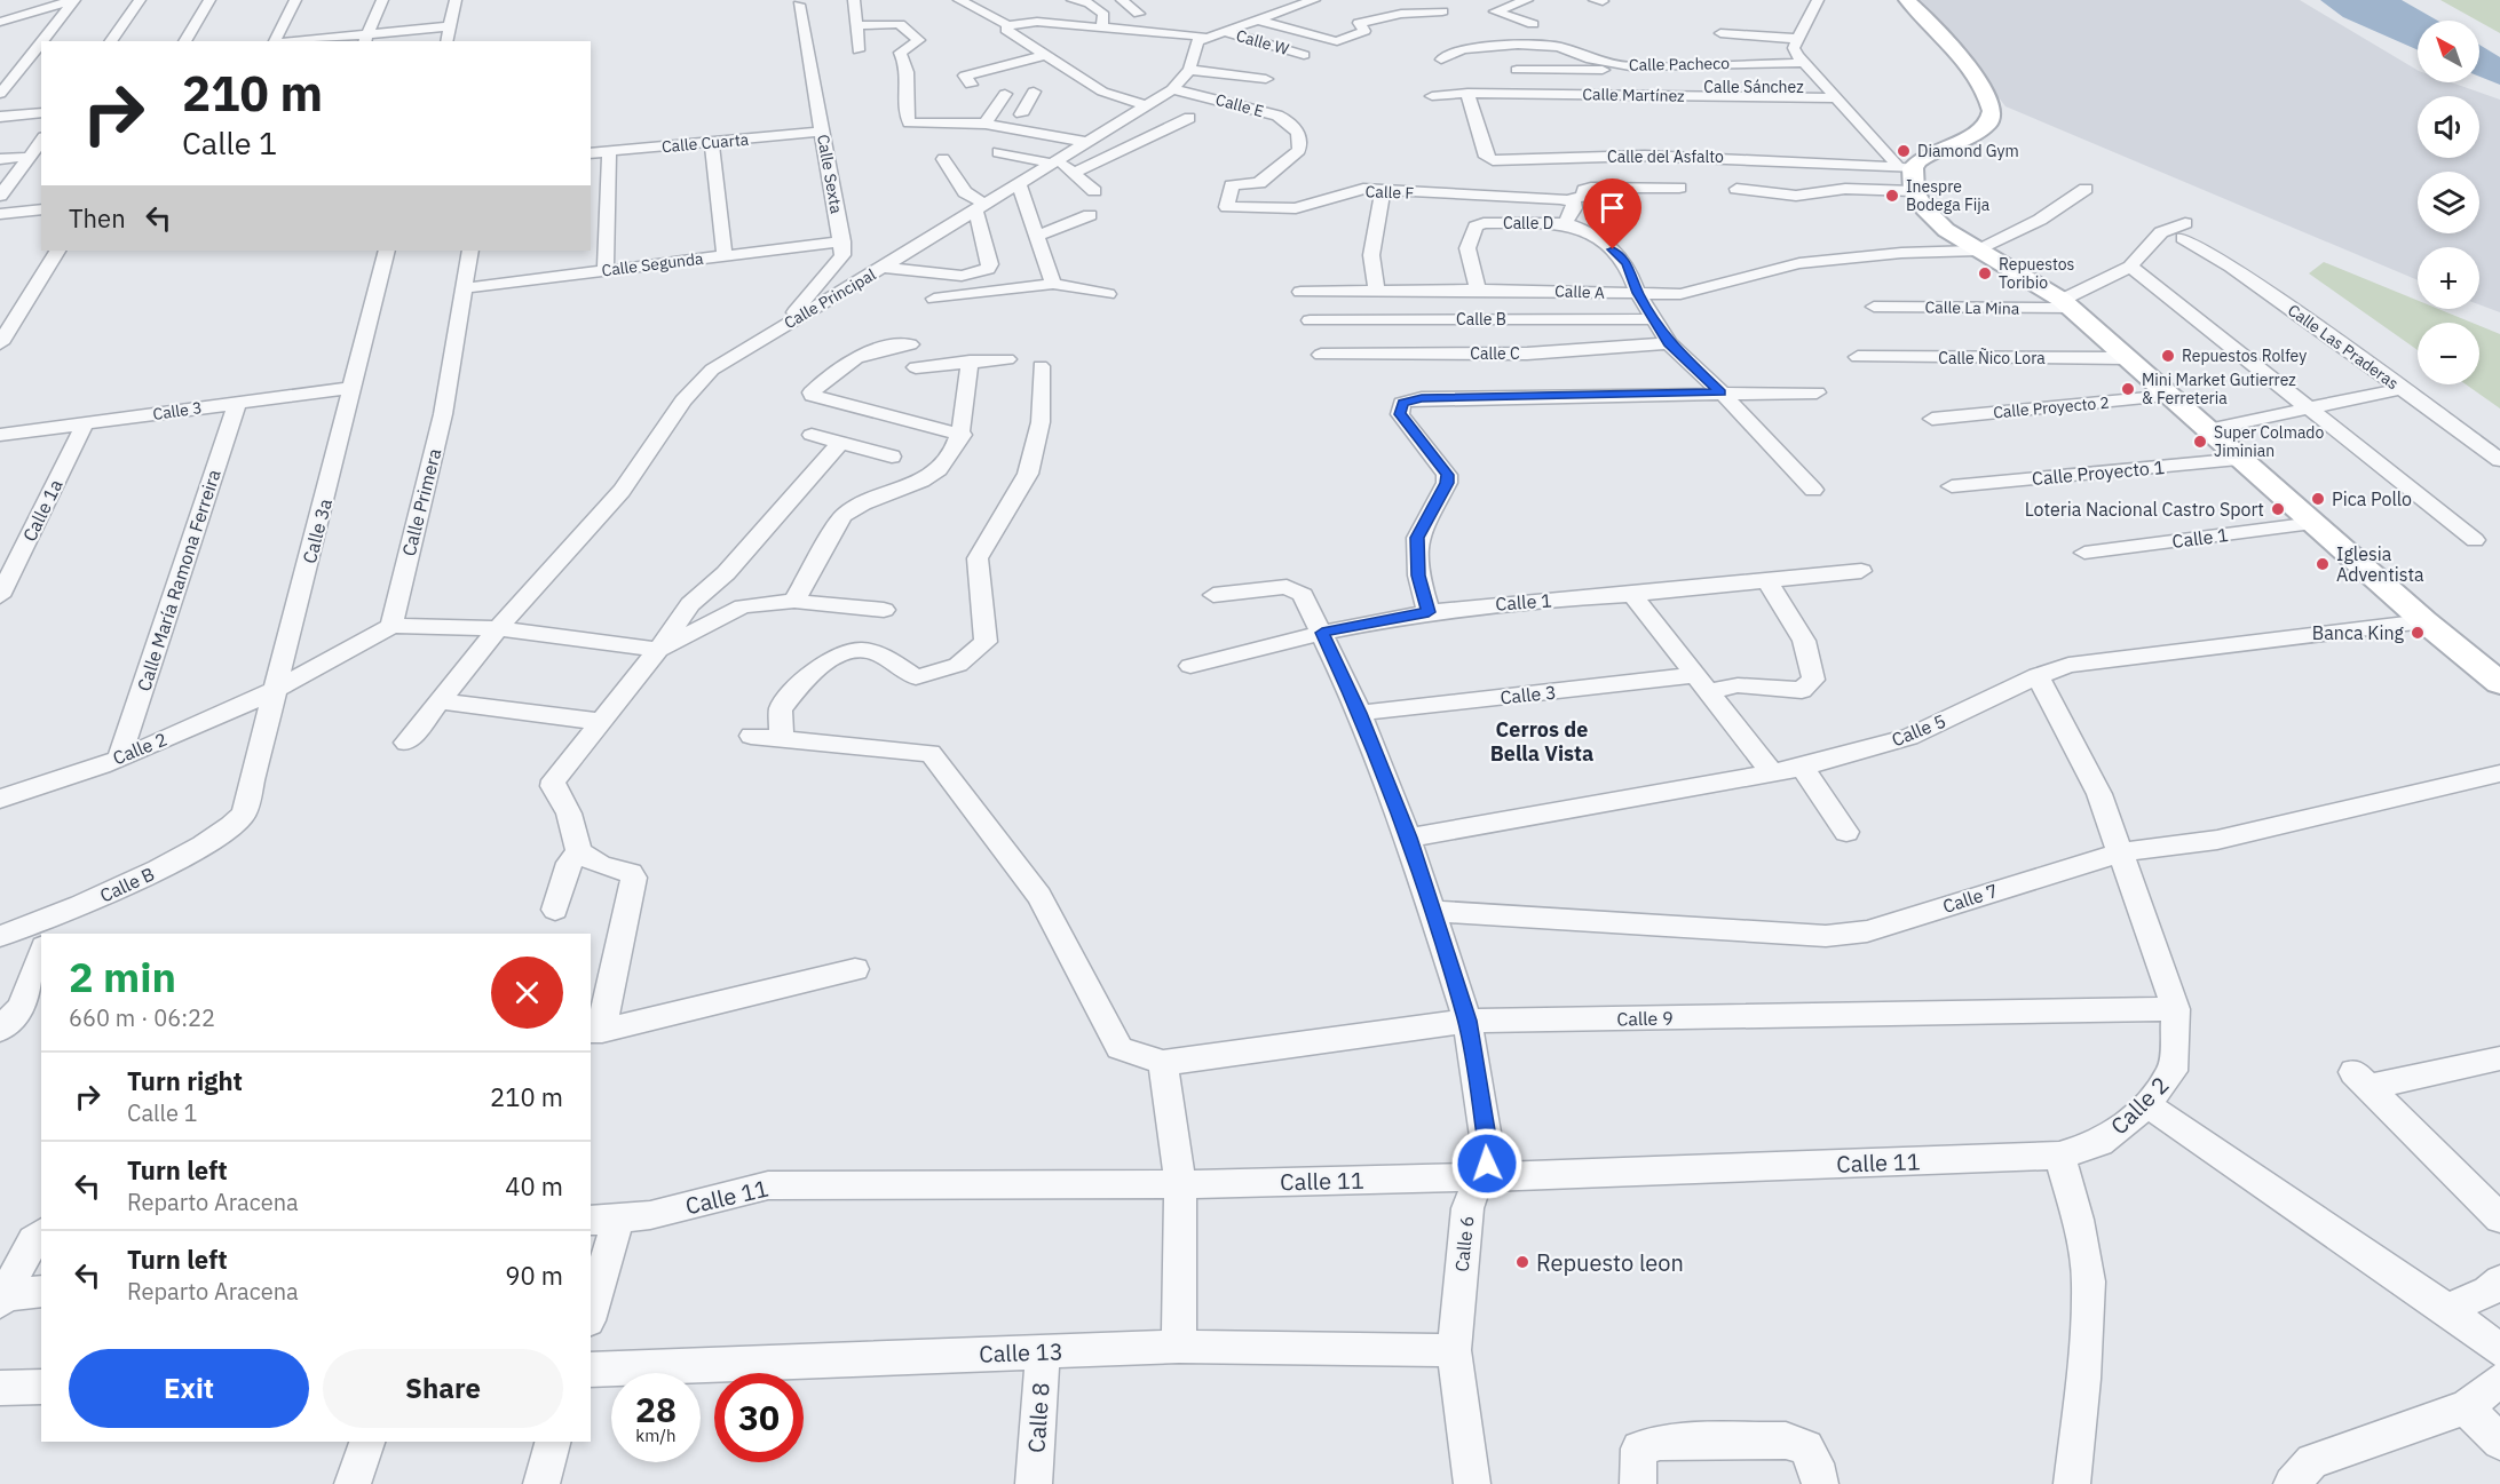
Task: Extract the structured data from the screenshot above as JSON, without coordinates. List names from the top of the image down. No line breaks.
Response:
{"streets":{"street":["Calle W","Calle Pacheco","Calle Martínez","Calle E","Calle Cuarta","Calle del Asfalto","Calle Sexta","Calle F","Calle D","Calle Segunda","Calle A","Calle Principal","Calle La Mina","Calle B","Calle Las Praderas","Calle C","Calle Ñico Lora","Calle Proyecto 2","Calle 3","Calle Proyecto 1","Calle Primera","Calle 1a","Calle 3a","Calle 1","Calle María Ramona Ferreira","Calle 5","Calle 2","Calle 7","Calle 9","Calle 11","Calle 6","Calle 13","Calle 8"]},"crossings":[["Calle Martínez","Calle del Asfalto"],["Calle E","Calle F"],["Calle E","Calle Principal"],["Calle Cuarta","Calle Sexta"],["Calle Sexta","Calle Segunda"],["Calle Sexta","Calle Principal"],["Calle D","Calle A"],["Calle D","Calle B"],["Calle D","Calle C"],["Calle Segunda","Calle Primera"],["Calle B","Calle 3a"],["Calle 3","Calle 1a"],["Calle 3","Calle 3a"],["Calle 3","Calle 1"],["Calle 3","Calle María Ramona Ferreira"],["Calle 3","Calle 6"],["Calle 3a","Calle 2"],["Calle 1","Calle 6"],["Calle María Ramona Ferreira","Calle 2"],["Calle 5","Calle 2"],["Calle 5","Calle 6"],["Calle 2","Calle 7"],["Calle 2","Calle 9"],["Calle 2","Calle 11"],["Calle 7","Calle 6"],["Calle 9","Calle 6"],["Calle 11","Calle 6"],["Calle 6","Calle 13"],["Calle 13","Calle 8"]],"districts":["Cerros de Bella Vista"],"places":["Diamond Gym","Inespre Bodega Fija","Repuestos Toribio","Repuestos Rolfey","Mini Market Gutierrez & Ferreteria","Super Colmado Jiminian","Pica Pollo","Loteria Nacional Castro Sport","Iglesia Adventista","Banca King","Repuesto leon"],"north":"top left","page":{"map_buttons":["+","−"],"turn":["210 m","Calle 1"],"then":"Then","heading":["2 min","660 m · 06:22"],"list":[{"name":"Turn right","note":"Calle 1","value":"210 m"},{"name":"Turn left","note":"Reparto Aracena","value":"40 m"},{"name":"Turn left","note":"Reparto Aracena","value":"90 m"}],"buttons":["Exit","Share"],"speed":"28 km/h","limit":"30"}}
